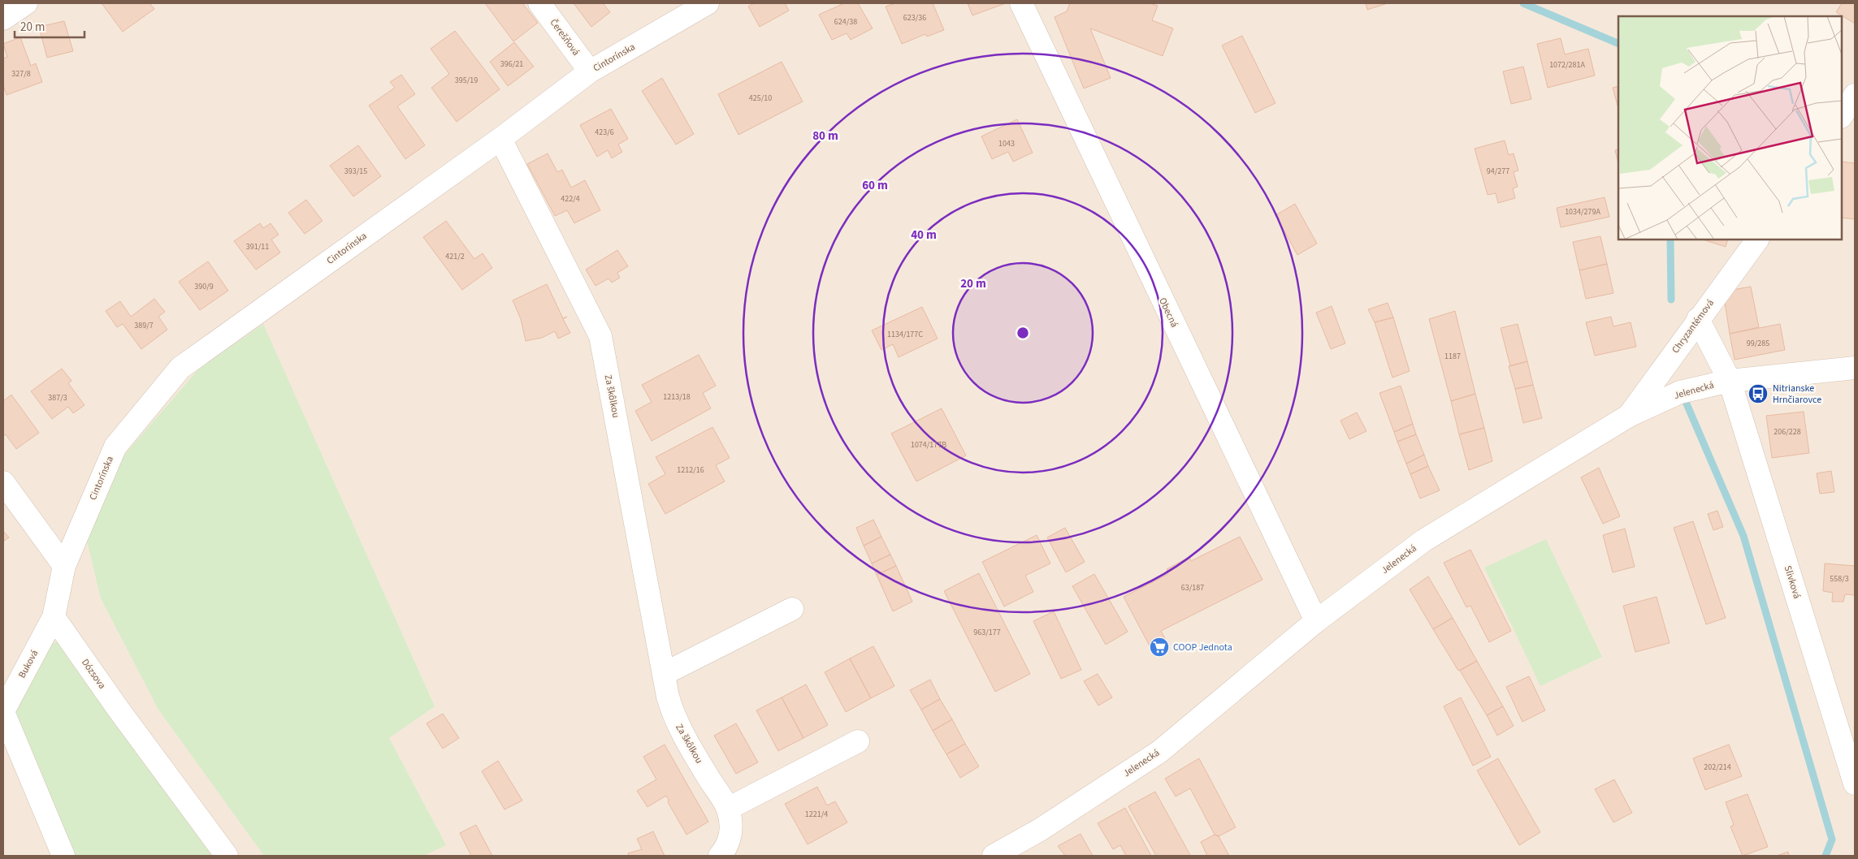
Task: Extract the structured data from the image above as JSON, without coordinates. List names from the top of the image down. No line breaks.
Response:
{"streets":{"street":["Čerešňová","Cintorínska","Obecná","Chryzantémová","Jelenecká","Za škôlkou","Slivková","Buková","Dózsova"]},"crossings":[["Čerešňová","Cintorínska"],["Cintorínska","Za škôlkou"],["Obecná","Jelenecká"],["Chryzantémová","Jelenecká"],["Chryzantémová","Slivková"],["Jelenecká","Slivková"],["Buková","Dózsova"]],"places":{"bus stop":["Nitrianske Hrnčiarovce"],"supermarket":["COOP Jednota"]},"house_numbers":["623/36","624/38","396/21","1072/281A","327/8","395/19","425/10","423/6","1043","393/15","94/277","422/4","1034/279A","391/11","421/2","390/9","389/7","1134/177C","99/285","1187","1213/18","387/3","206/228","1074/177B","1212/16","558/3","63/187","963/177","202/214","1221/4"],"scale_bar":"20 m","rings":["80 m","60 m","40 m","20 m"]}
